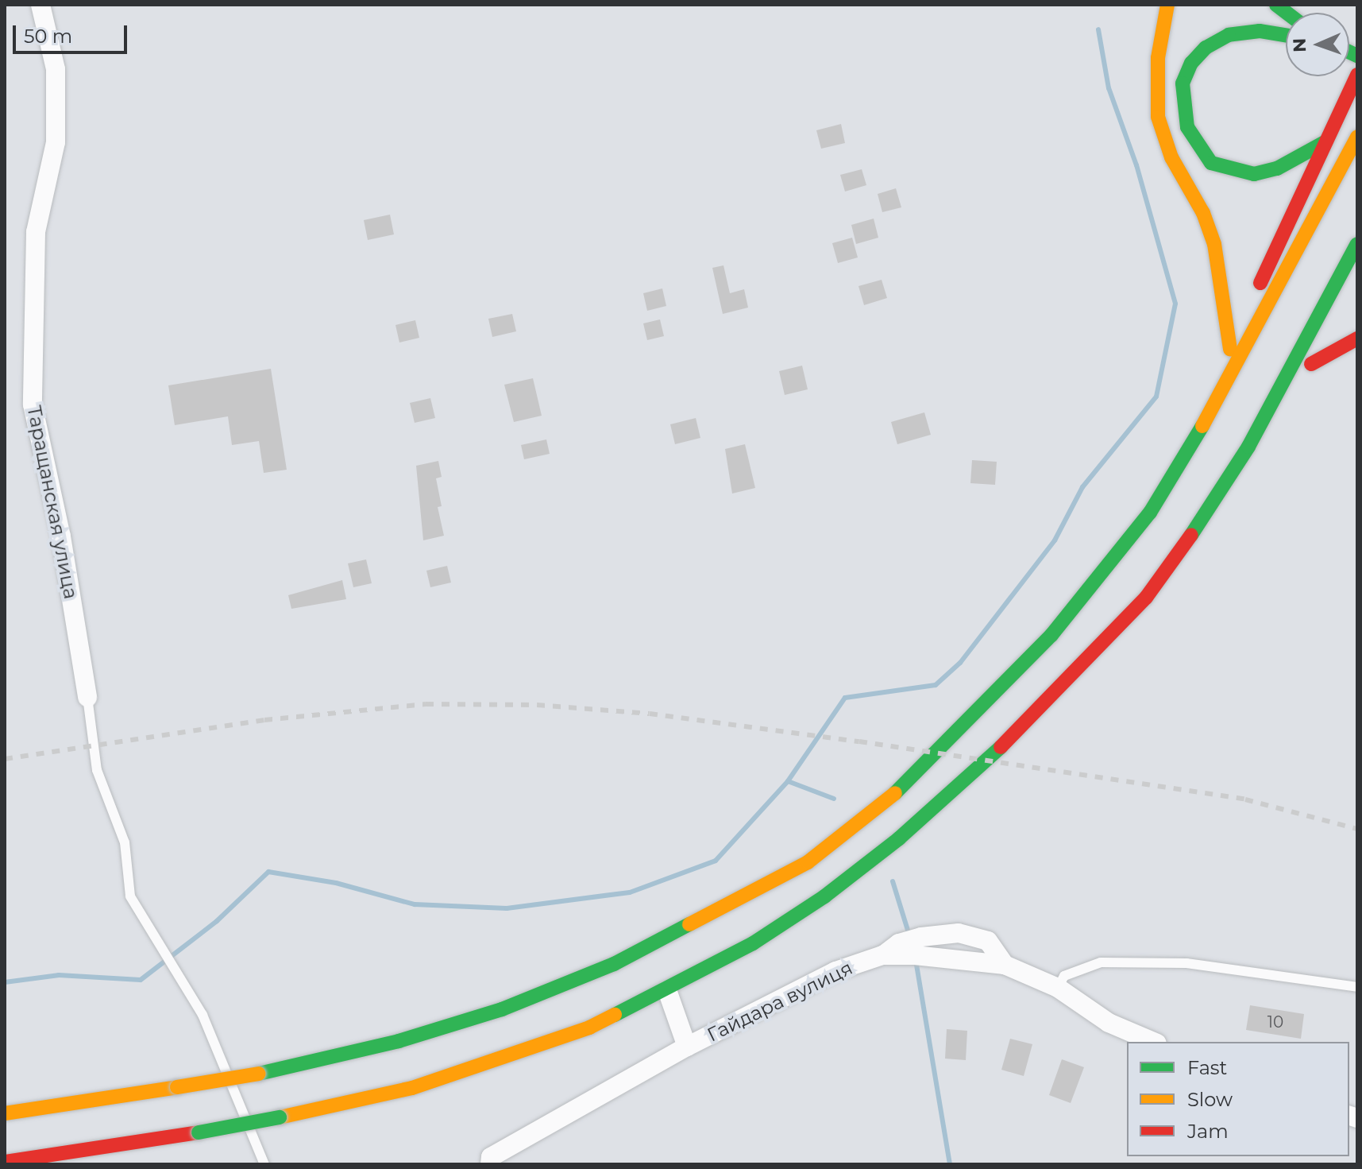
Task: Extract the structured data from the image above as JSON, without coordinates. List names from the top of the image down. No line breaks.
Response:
{"streets":{"street":["Таращанская улица","Гайдара вулиця"]},"house_numbers":["10"],"legend":["Fast","Slow","Jam"],"scale_bar":"50 m","north":"left"}
